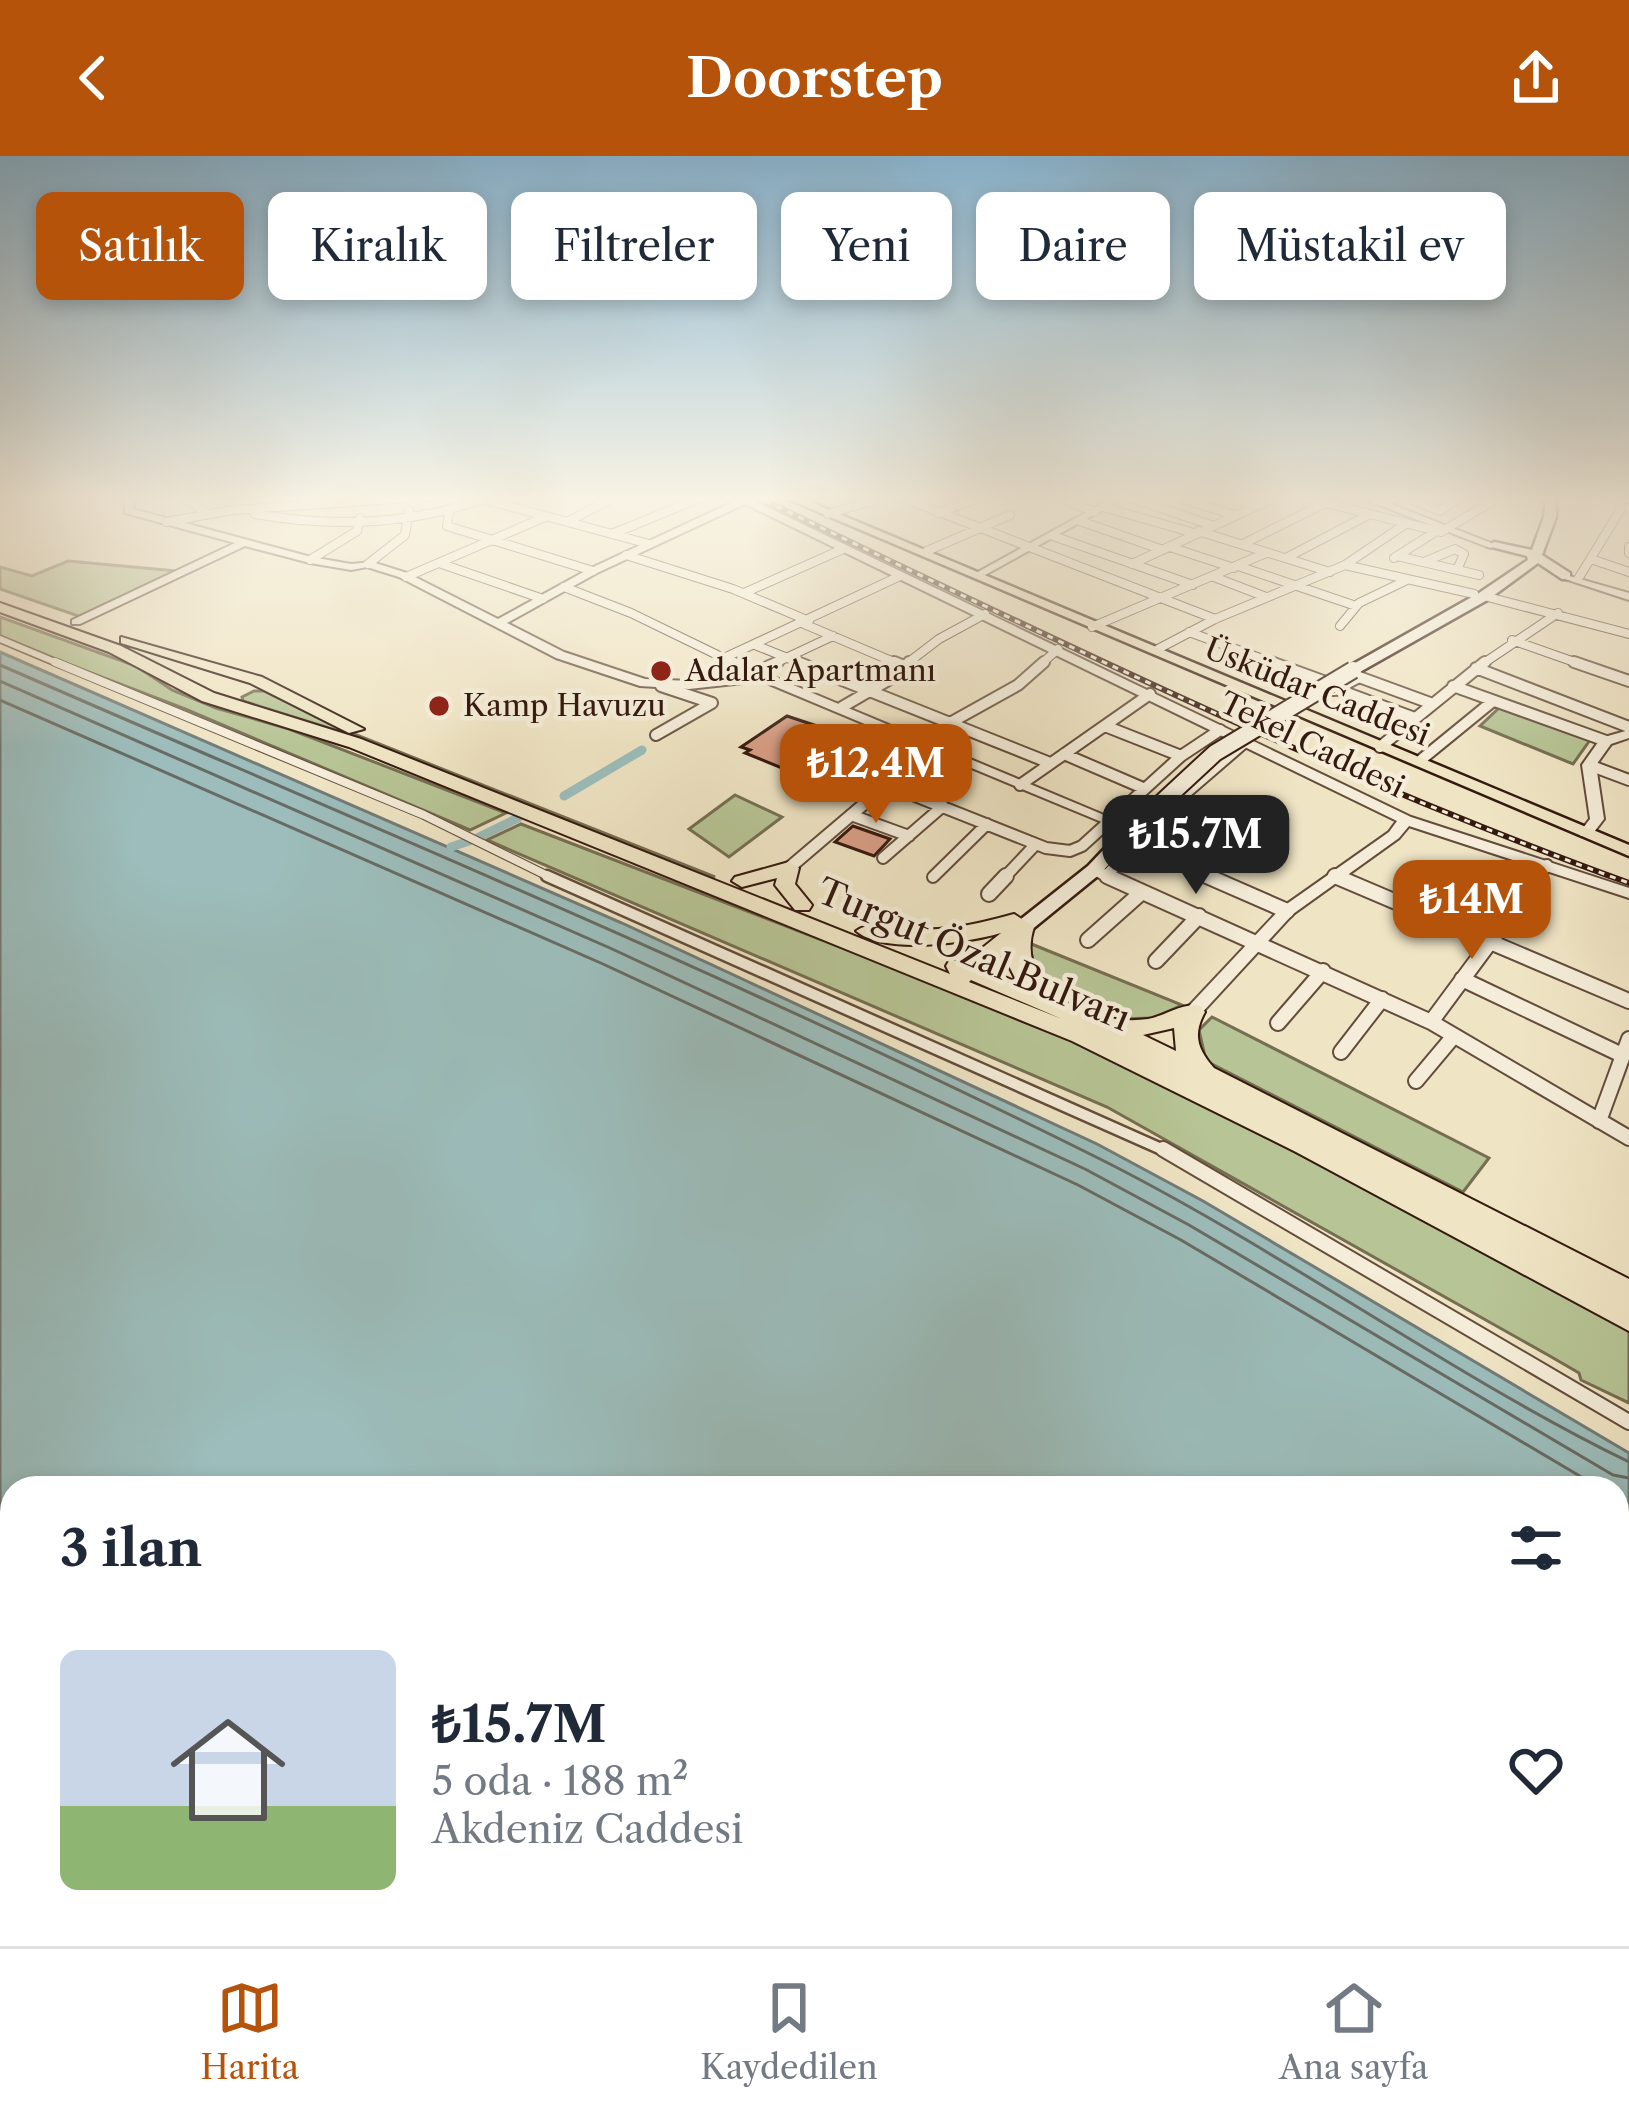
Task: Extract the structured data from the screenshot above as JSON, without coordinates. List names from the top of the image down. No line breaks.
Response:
{"streets":{"highway":["Turgut Özal Bulvarı"],"main road":["Üsküdar Caddesi"],"street":["Tekel Caddesi"]},"places":["Adalar Apartmanı","Kamp Havuzu"],"page":{"header":"Doorstep","chip":["Satılık","Kiralık","Filtreler","Yeni","Daire","Müstakil ev"],"price":["₺12.4M","₺15.7M","₺14M"],"heading":"3 ilan","list":[{"name":"₺15.7M","note":"5 oda · 188 m² · Akdeniz Caddesi"}],"tabs":["Harita","Kaydedilen","Ana sayfa"]}}
